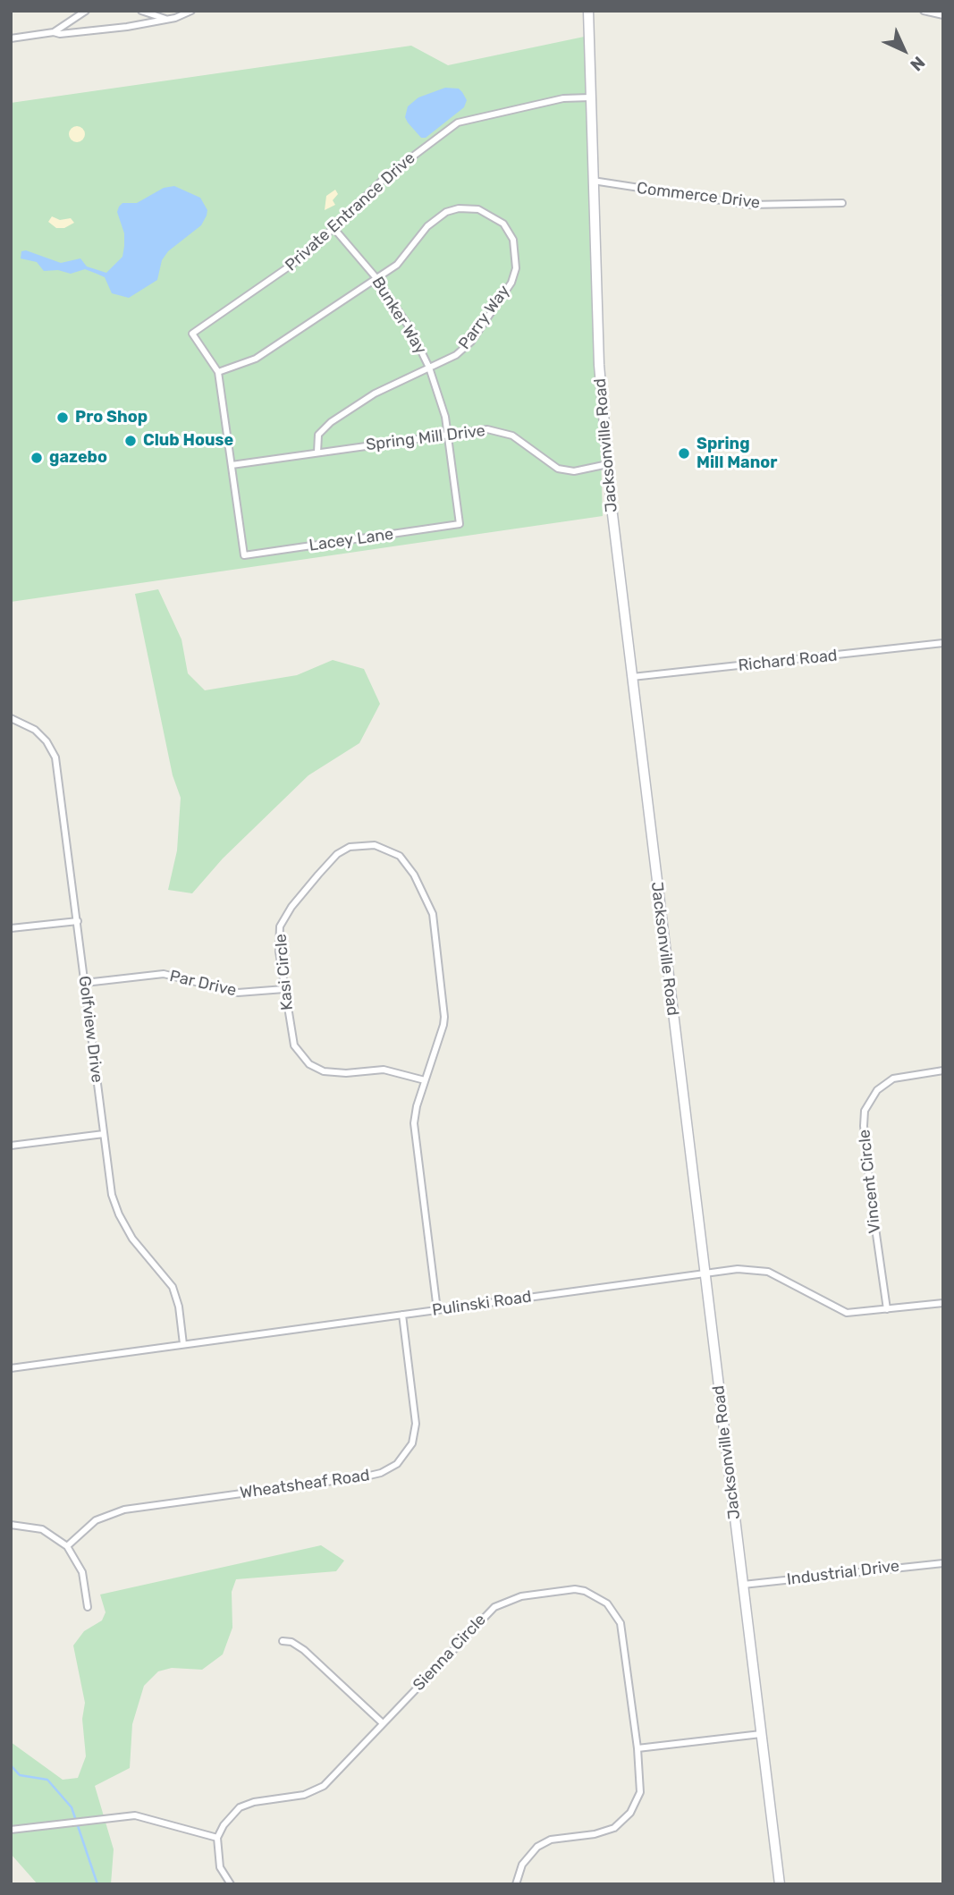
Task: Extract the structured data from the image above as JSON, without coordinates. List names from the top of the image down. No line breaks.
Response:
{"streets":{"main road":["Jacksonville Road"],"street":["Commerce Drive","Private Entrance Drive","Bunker Way","Parry Way","Spring Mill Drive","Lacey Lane","Richard Road","Kasi Circle","Par Drive","Golfview Drive","Vincent Circle","Pulinski Road","Wheatsheaf Road","Industrial Drive","Sienna Circle"]},"crossings":[["Commerce Drive","Jacksonville Road"],["Private Entrance Drive","Bunker Way"],["Private Entrance Drive","Parry Way"],["Private Entrance Drive","Jacksonville Road"],["Bunker Way","Parry Way"],["Bunker Way","Spring Mill Drive"],["Bunker Way","Lacey Lane"],["Parry Way","Spring Mill Drive"],["Spring Mill Drive","Jacksonville Road"],["Spring Mill Drive","Lacey Lane"],["Jacksonville Road","Richard Road"],["Jacksonville Road","Pulinski Road"],["Jacksonville Road","Industrial Drive"],["Kasi Circle","Par Drive"],["Kasi Circle","Pulinski Road"],["Par Drive","Golfview Drive"],["Golfview Drive","Pulinski Road"],["Vincent Circle","Pulinski Road"],["Pulinski Road","Wheatsheaf Road"]],"places":["Pro Shop","Club House","Spring Mill Manor","gazebo"],"north":"bottom right"}
